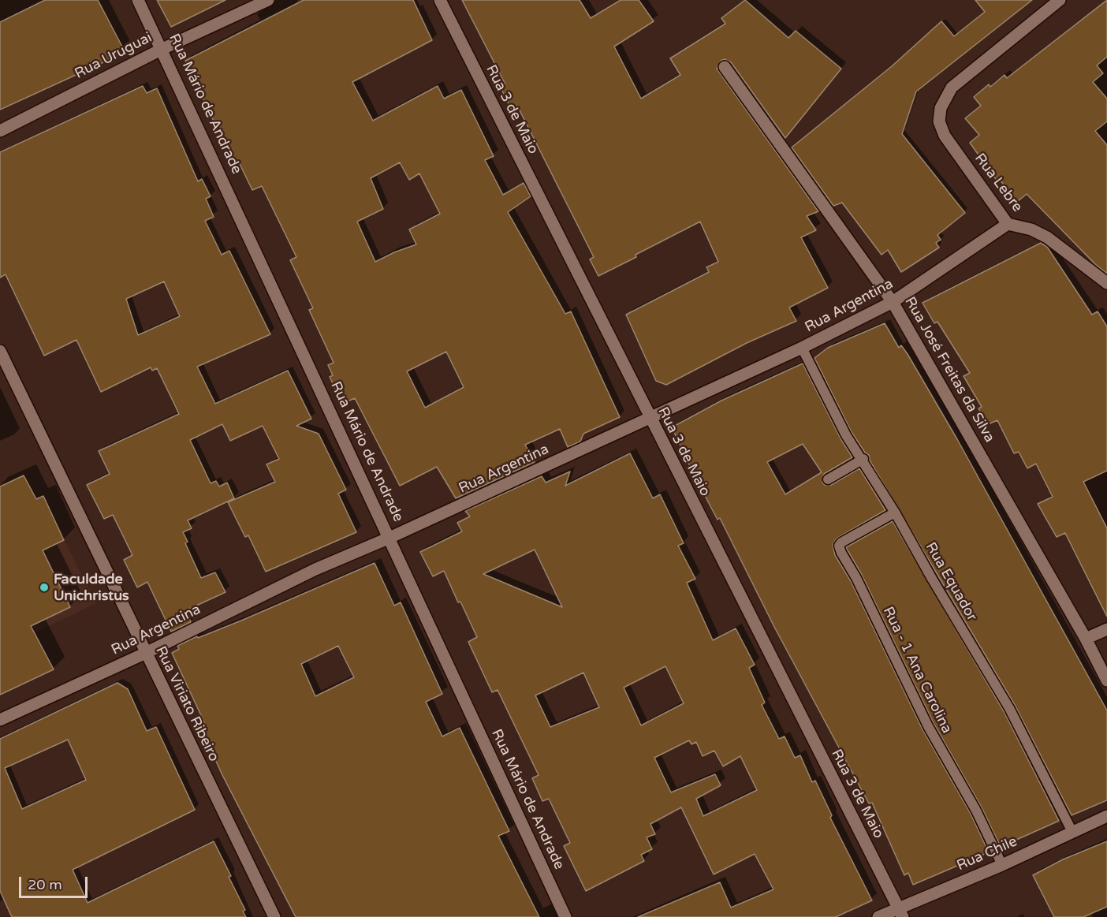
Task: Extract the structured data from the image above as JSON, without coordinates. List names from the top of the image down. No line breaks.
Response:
{"streets":{"street":["Rua Uruguai","Rua Mário de Andrade","Rua 3 de Maio","Rua Lebre","Rua Argentina","Rua José Freitas da Silva","Rua Viriato Ribeiro","Rua Chile"],"lane":["Rua Equador","Rua - 1 Ana Carolina"]},"crossings":[["Rua Uruguai","Rua Mário de Andrade"],["Rua Mário de Andrade","Rua Argentina"],["Rua 3 de Maio","Rua Argentina"],["Rua 3 de Maio","Rua Chile"],["Rua Lebre","Rua Argentina"],["Rua Argentina","Rua José Freitas da Silva"],["Rua Argentina","Rua Equador"],["Rua Argentina","Rua Viriato Ribeiro"],["Rua Equador","Rua - 1 Ana Carolina"],["Rua Equador","Rua Chile"],["Rua - 1 Ana Carolina","Rua Chile"]],"places":["Faculdade Unichristus"],"scale_bar":"20 m"}
